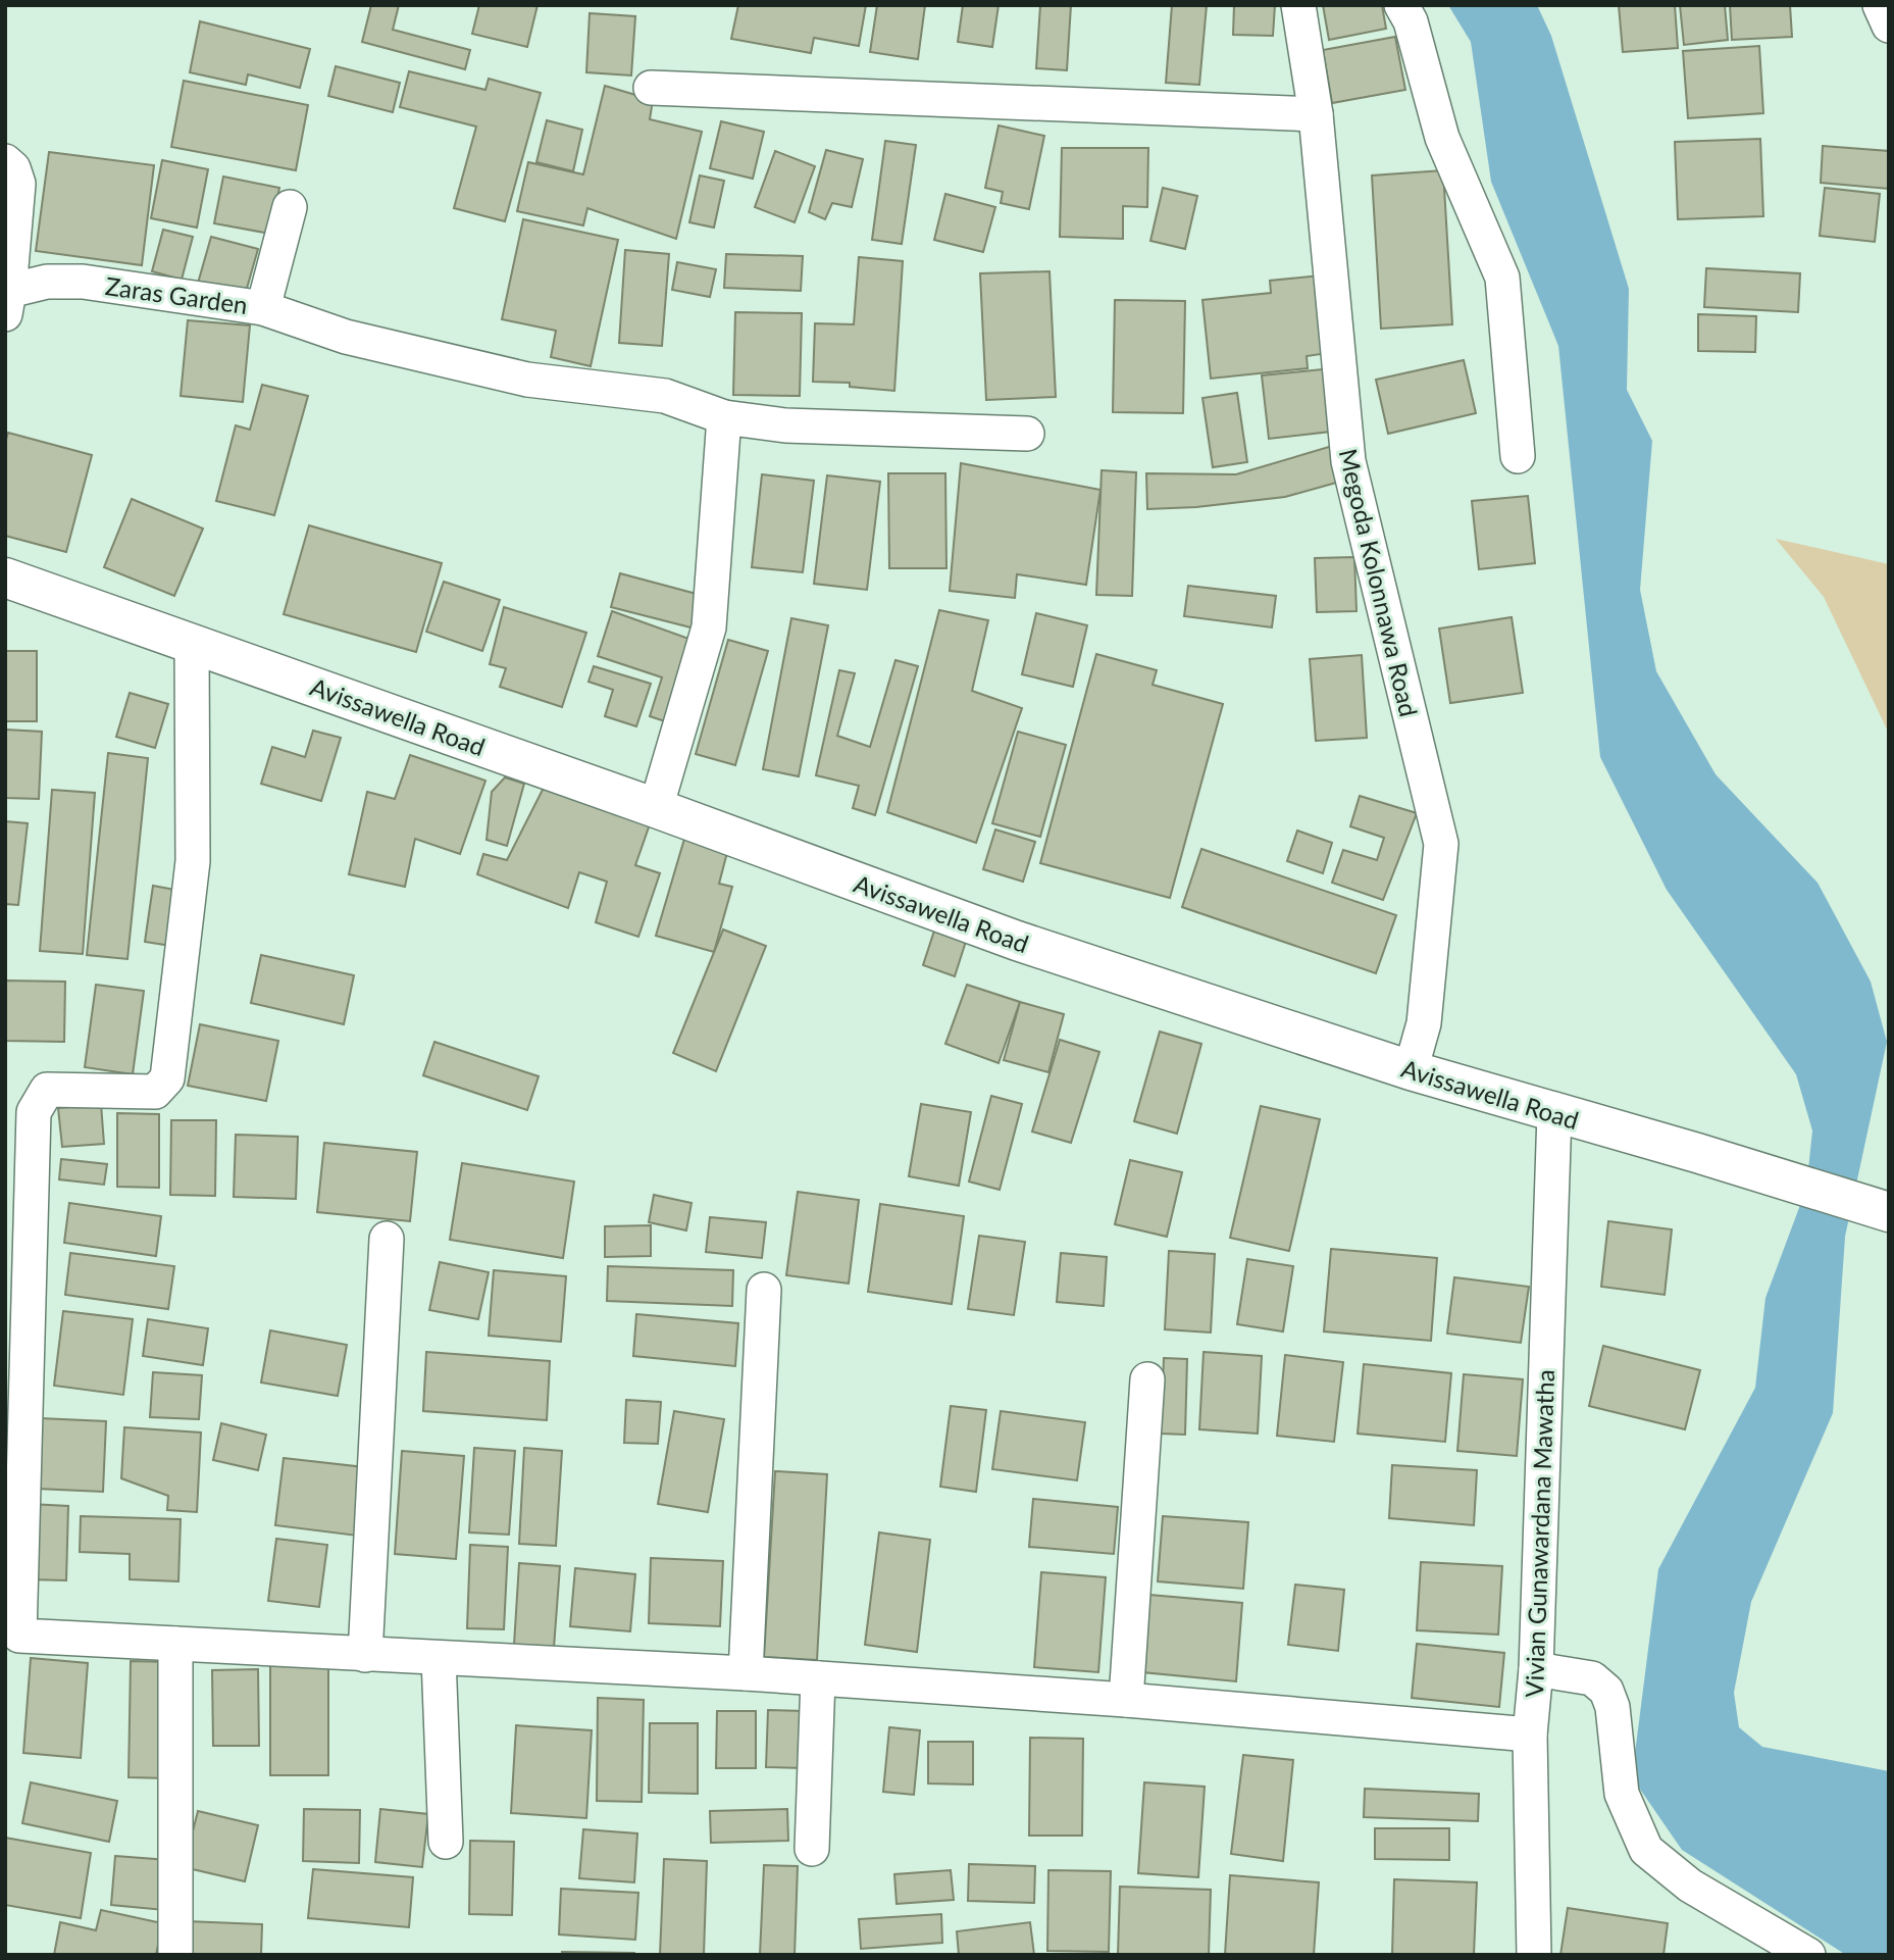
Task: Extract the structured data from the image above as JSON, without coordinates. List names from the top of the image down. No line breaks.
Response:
{"streets":{"main road":["Avissawella Road"],"street":["Zaras Garden","Megoda Kolonnawa Road","Vivian Gunawardana Mawatha"]},"crossings":[["Megoda Kolonnawa Road","Avissawella Road"],["Avissawella Road","Vivian Gunawardana Mawatha"]]}
